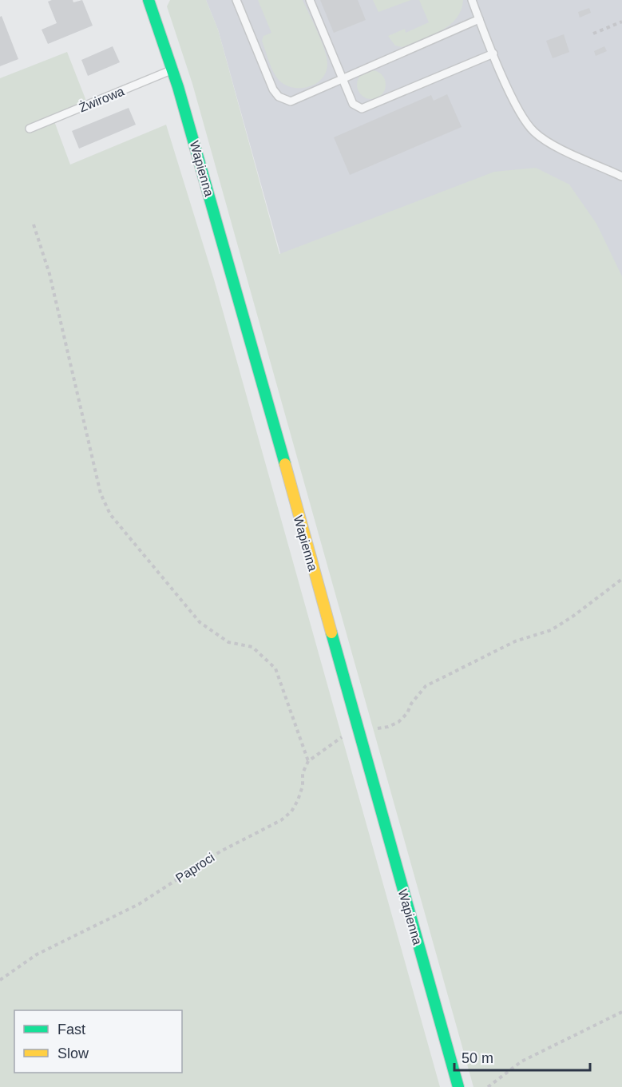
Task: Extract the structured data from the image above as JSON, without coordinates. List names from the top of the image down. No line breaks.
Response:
{"streets":{"street":["Wapienna"],"lane":["Żwirowa"],"path":["Paproci"]},"crossings":[["Żwirowa","Wapienna"]],"legend":["Fast","Slow"],"scale_bar":"50 m"}
